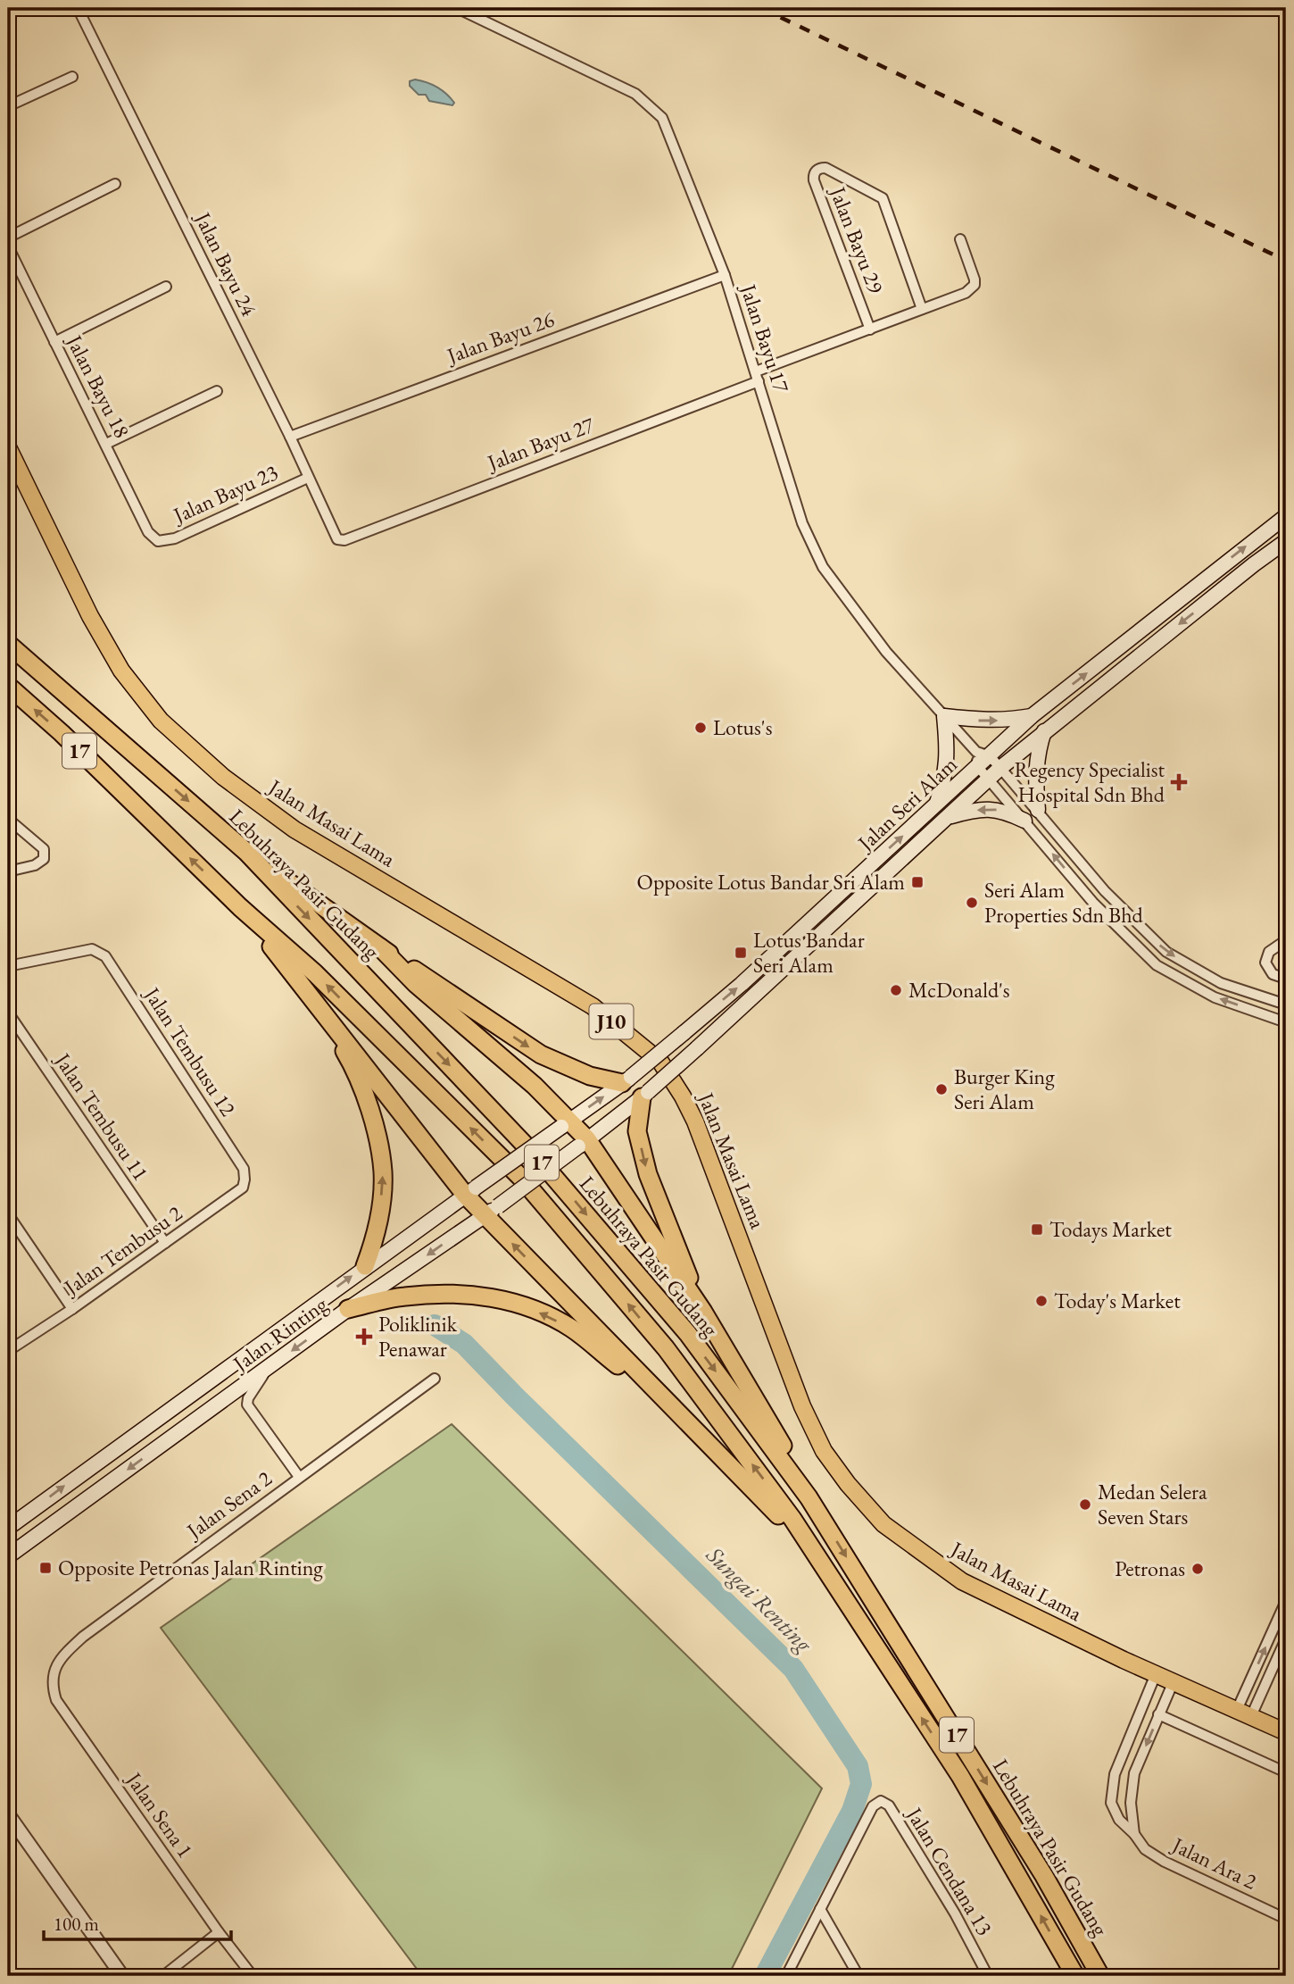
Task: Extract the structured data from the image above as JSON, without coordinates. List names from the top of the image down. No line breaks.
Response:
{"streets":{"highway":["17","Lebuhraya Pasir Gudang"],"main road":["Jalan Seri Alam","Jalan Masai Lama","J10","Jalan Rinting"],"street":["Jalan Bayu 29","Jalan Bayu 24","Jalan Bayu 26","Jalan Bayu 17","Jalan Bayu 18","Jalan Bayu 27","Jalan Bayu 23","Jalan Tembusu 12","Jalan Tembusu 11","Jalan Tembusu 2","Jalan Sena 2","Jalan Sena 1","Jalan Ara 2","Jalan Cendana 13"]},"crossings":[["Jalan Bayu 29","Jalan Bayu 27"],["Jalan Bayu 24","Jalan Bayu 26"],["Jalan Bayu 24","Jalan Bayu 27"],["Jalan Bayu 24","Jalan Bayu 23"],["Jalan Bayu 26","Jalan Bayu 17"],["Jalan Bayu 17","Jalan Bayu 27"],["Jalan Bayu 17","Jalan Seri Alam"],["Jalan Bayu 18","Jalan Bayu 23"],["Jalan Seri Alam","Jalan Rinting"],["Jalan Masai Lama","Jalan Ara 2"],["Jalan Tembusu 12","Jalan Tembusu 2"],["Jalan Tembusu 11","Jalan Tembusu 2"],["Jalan Sena 2","Jalan Sena 1"]],"water":["Sungai Renting"],"places":{"other":["Lotus's","Seri Alam Properties Sdn Bhd","McDonald's","Burger King Seri Alam","Today's Market","Medan Selera Seven Stars","Petronas"],"health":["Regency Specialist Hospital Sdn Bhd","Poliklinik Penawar"],"transit":["Opposite Lotus Bandar Sri Alam","Lotus Bandar Seri Alam","Todays Market","Opposite Petronas Jalan Rinting"]},"scale_bar":"100 m"}
